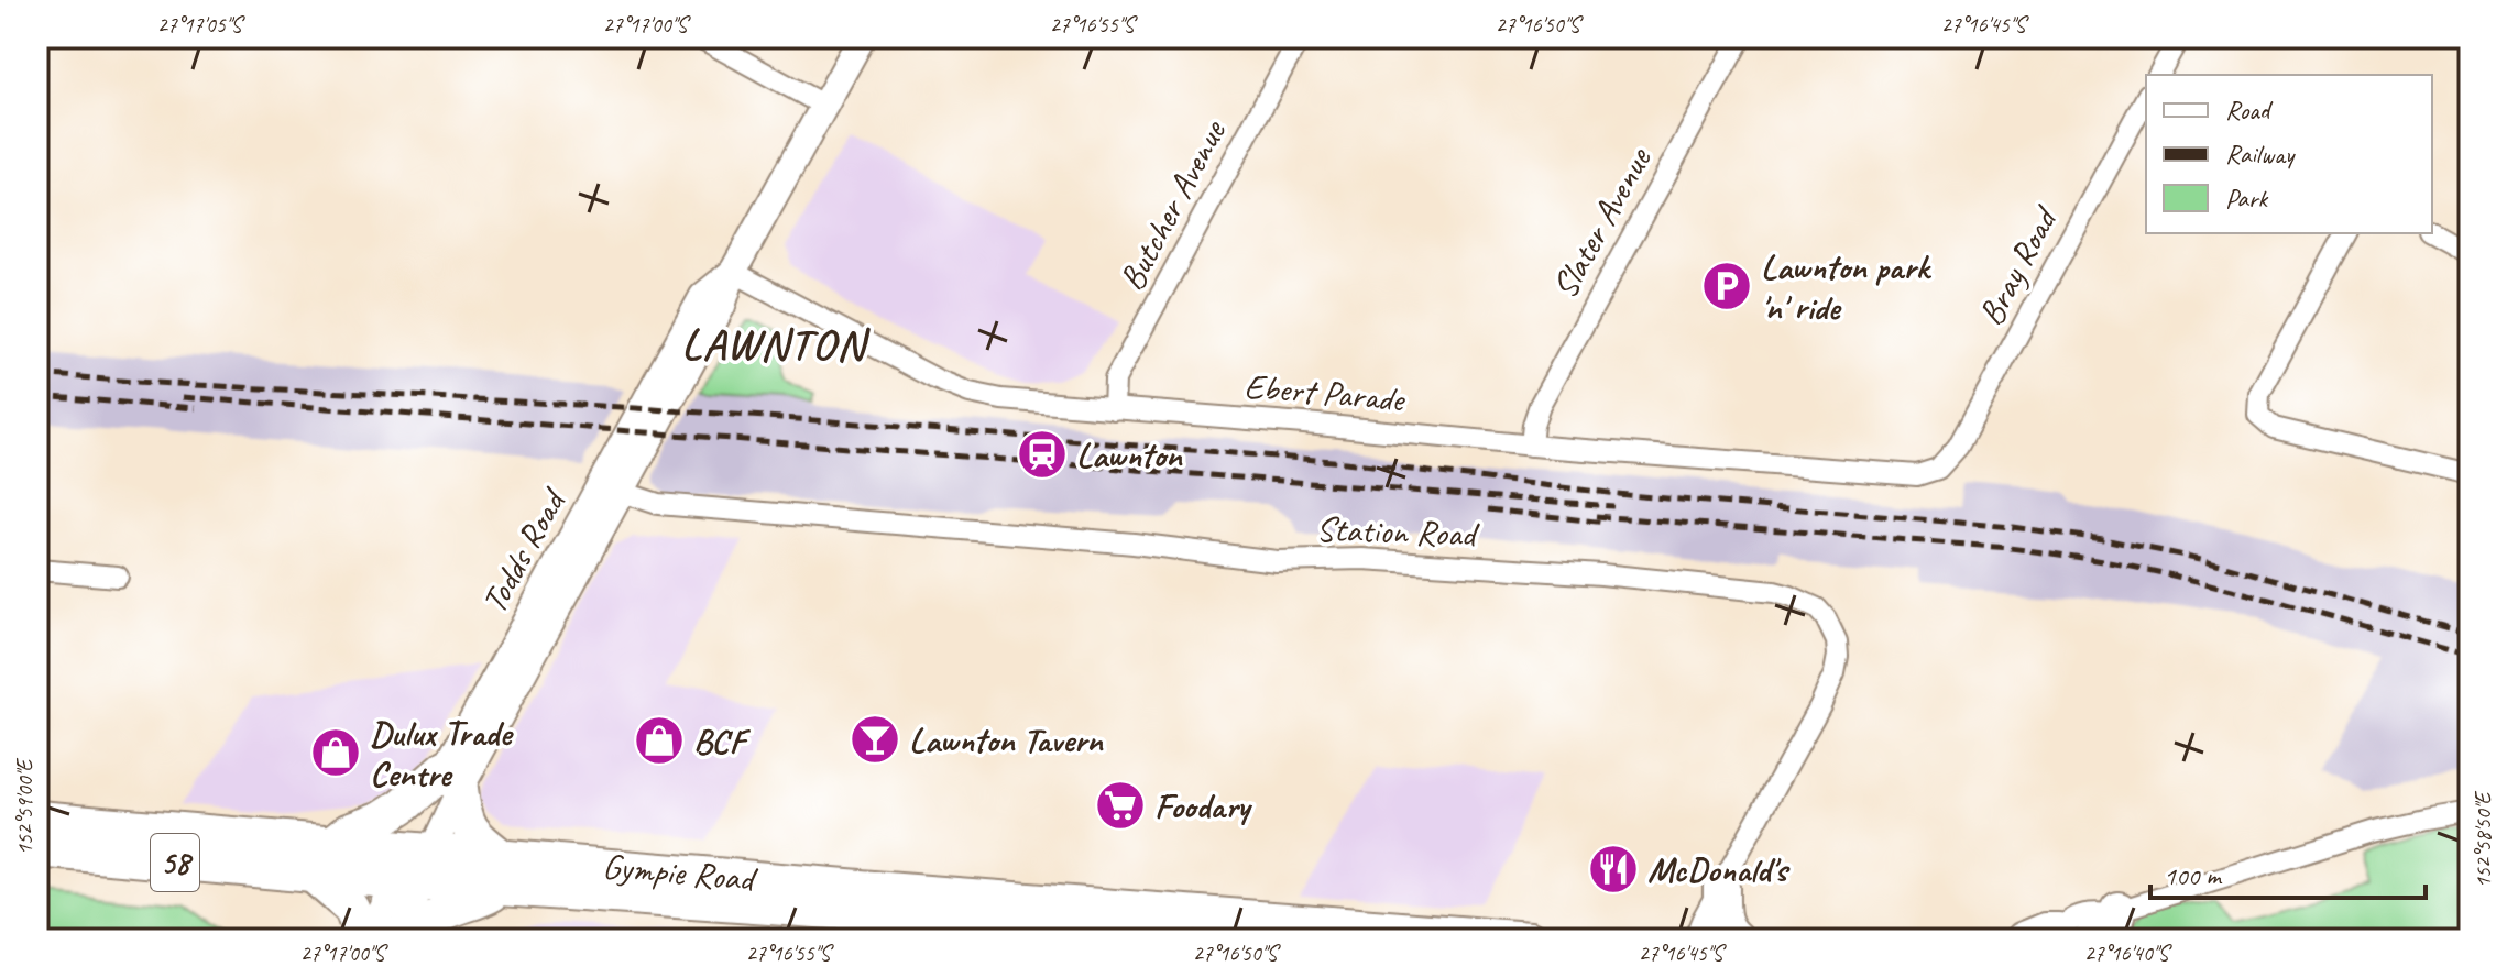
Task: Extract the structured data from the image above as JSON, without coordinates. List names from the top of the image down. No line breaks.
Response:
{"streets":{"highway":["58","Gympie Road"],"street":["Butcher Avenue","Slater Avenue","Bray Road","Ebert Parade","Station Road","Todds Road"]},"crossings":[["Butcher Avenue","Ebert Parade"],["Slater Avenue","Ebert Parade"],["Bray Road","Ebert Parade"],["Ebert Parade","Todds Road"],["Station Road","Todds Road"],["Todds Road","Gympie Road"]],"districts":["LAWNTON"],"places":{"parking":["Lawnton park 'n' ride"],"station":["Lawnton"],"bar":["Lawnton Tavern"],"shop":["BCF","Dulux Trade Centre"],"supermarket":["Foodary"],"restaurant":["McDonald's"]},"legend":["Road","Railway","Park"],"scale_bar":"100 m","coordinates":["27°17'05\"S","27°17'00\"S","27°16'55\"S","27°16'50\"S","27°16'45\"S","152°59'00\"E","152°58'50\"E","27°16'40\"S"]}
